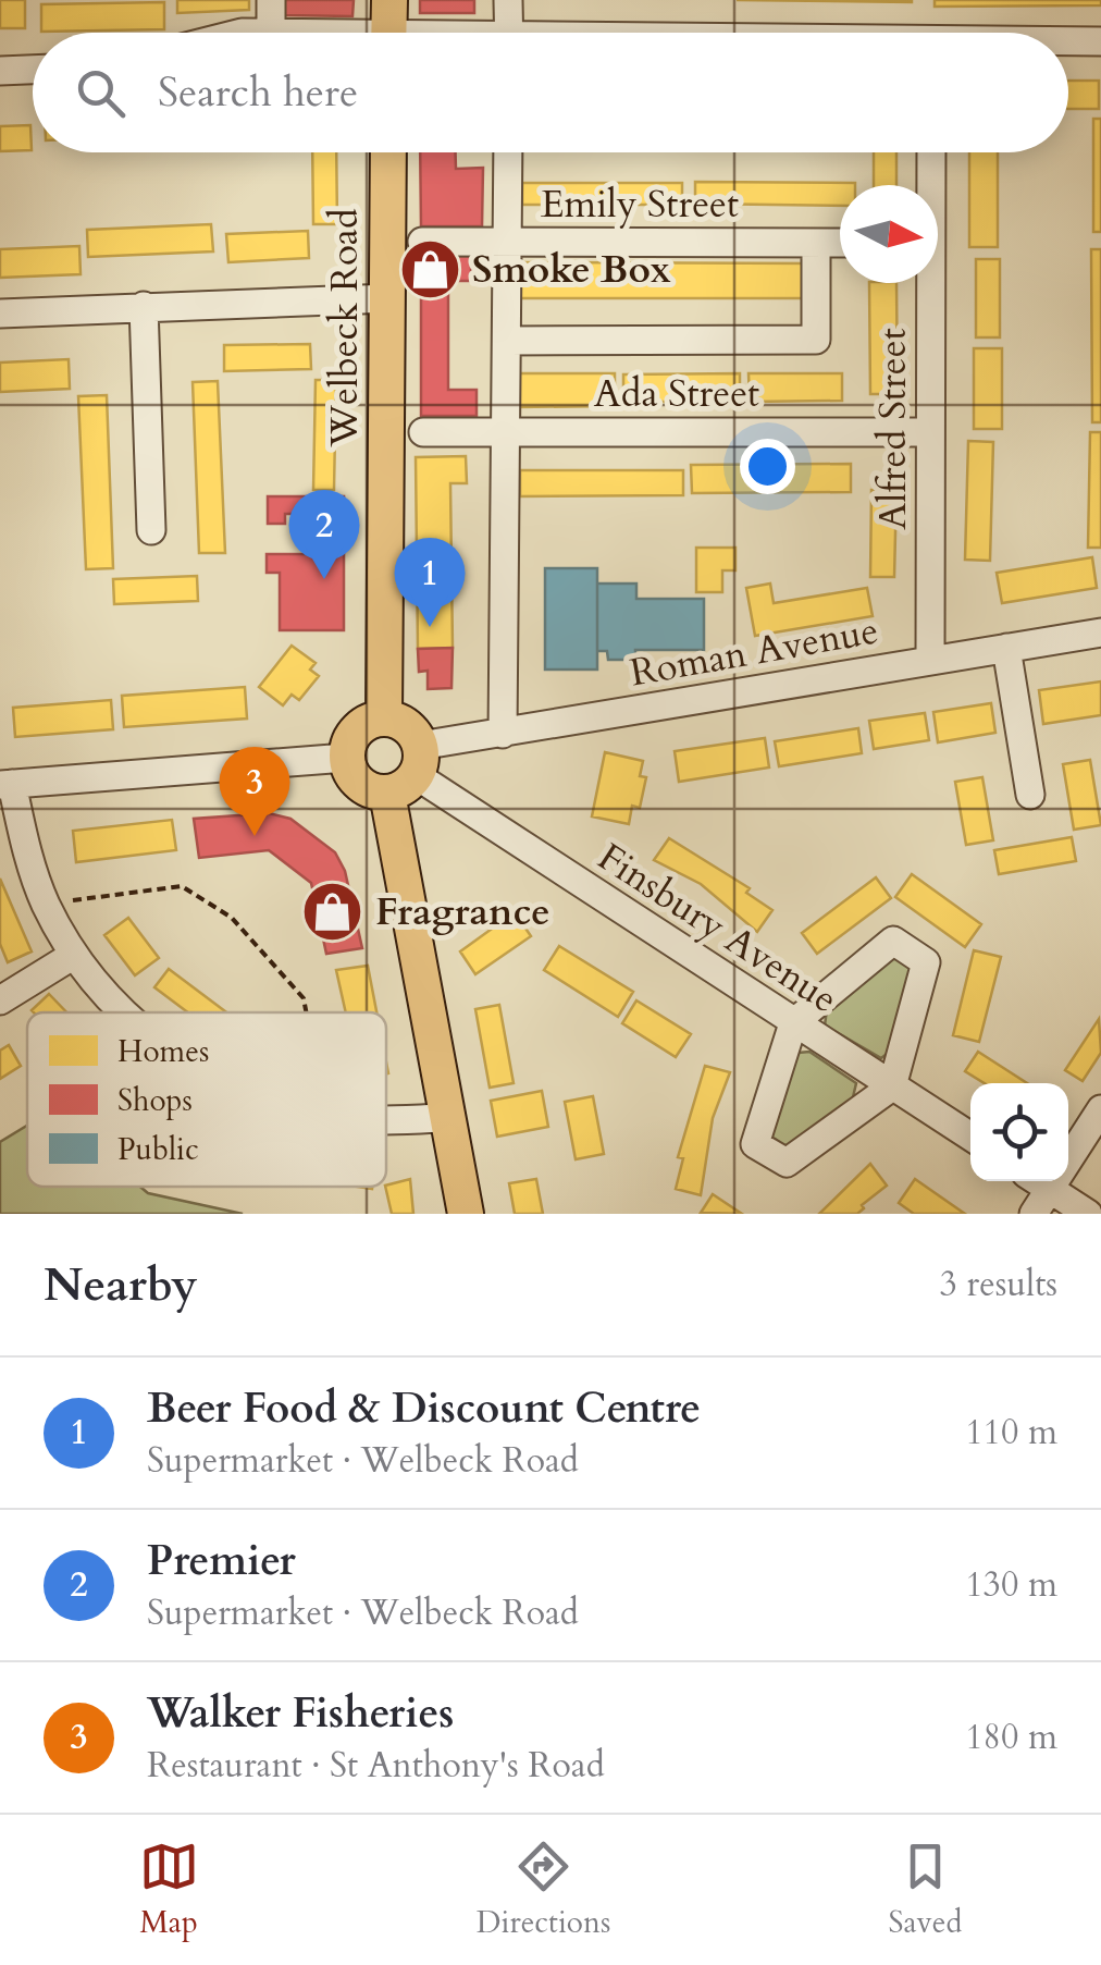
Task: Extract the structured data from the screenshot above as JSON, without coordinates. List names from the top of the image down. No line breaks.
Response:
{"streets":{"main road":["Welbeck Road"],"street":["Emily Street","Ada Street","Alfred Street","Roman Avenue","Finsbury Avenue"]},"crossings":[["Welbeck Road","Roman Avenue"],["Welbeck Road","Finsbury Avenue"],["Ada Street","Alfred Street"],["Alfred Street","Roman Avenue"],["Roman Avenue","Finsbury Avenue"]],"places":{"shop":["Smoke Box","Fragrance"]},"legend":["Homes","Shops","Public"],"north":"right","page":{"search":"Search here","pins":["2","1","3"],"heading":["Nearby","3 results"],"list":[{"mark":"1","name":"Beer Food & Discount Centre","note":"Supermarket · Welbeck Road","value":"110 m"},{"mark":"2","name":"Premier","note":"Supermarket · Welbeck Road","value":"130 m"},{"mark":"3","name":"Walker Fisheries","note":"Restaurant · St Anthony's Road","value":"180 m"}],"nav":["Map","Directions","Saved"]}}
